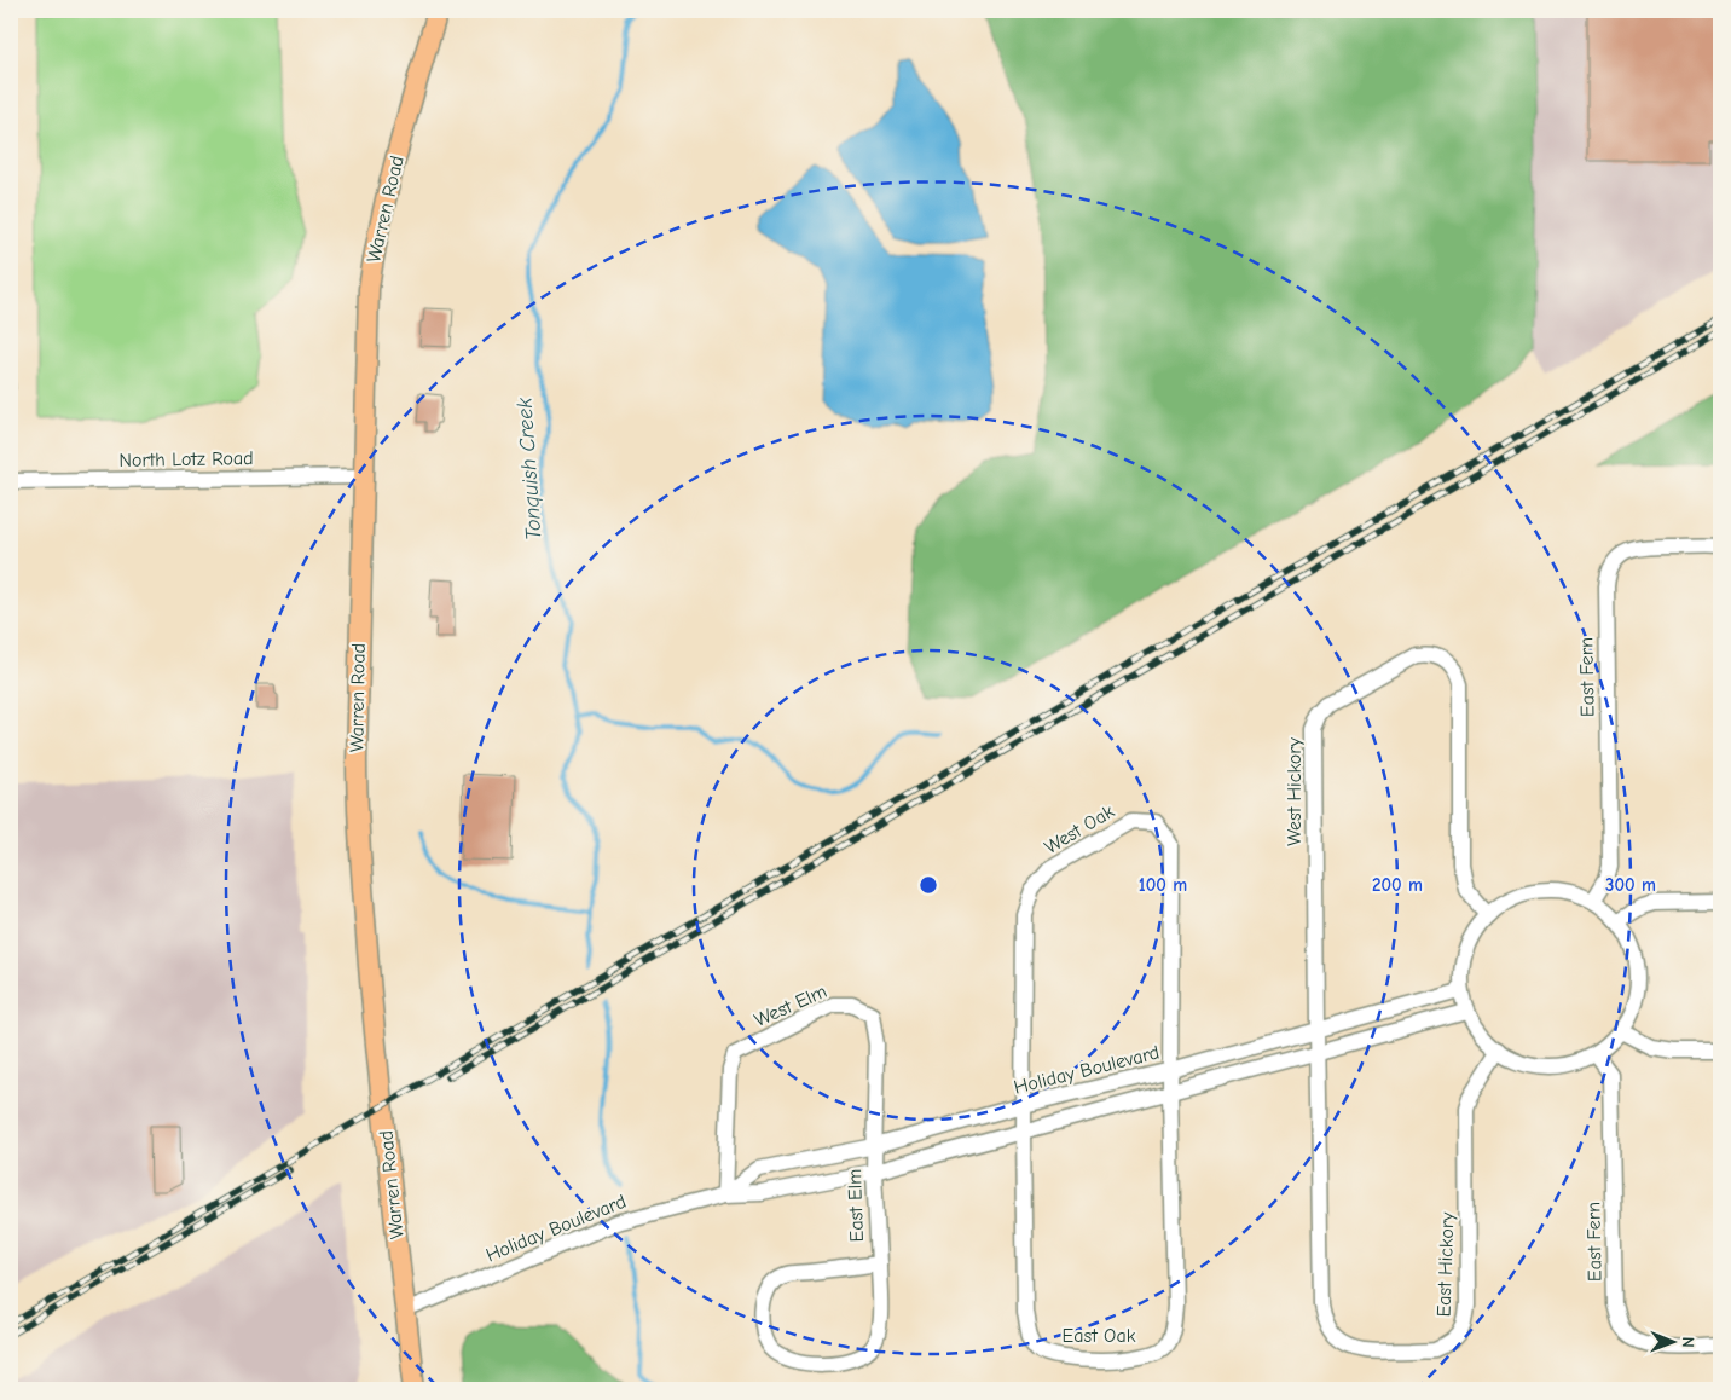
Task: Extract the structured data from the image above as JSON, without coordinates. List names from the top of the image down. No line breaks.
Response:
{"streets":{"main road":["Warren Road"],"street":["North Lotz Road","East Fern","West Hickory","West Oak","West Elm","Holiday Boulevard","East Elm","East Hickory","East Oak"]},"crossings":[["Warren Road","North Lotz Road"],["Warren Road","Holiday Boulevard"],["East Fern","West Hickory"],["East Fern","Holiday Boulevard"],["East Fern","East Hickory"],["West Hickory","Holiday Boulevard"],["West Hickory","East Hickory"],["West Oak","Holiday Boulevard"],["West Oak","East Oak"],["West Elm","Holiday Boulevard"],["West Elm","East Elm"],["Holiday Boulevard","East Elm"],["Holiday Boulevard","East Hickory"],["Holiday Boulevard","East Oak"]],"water":["Tonquish Creek"],"north":"right","rings":["100 m","200 m","300 m"]}
